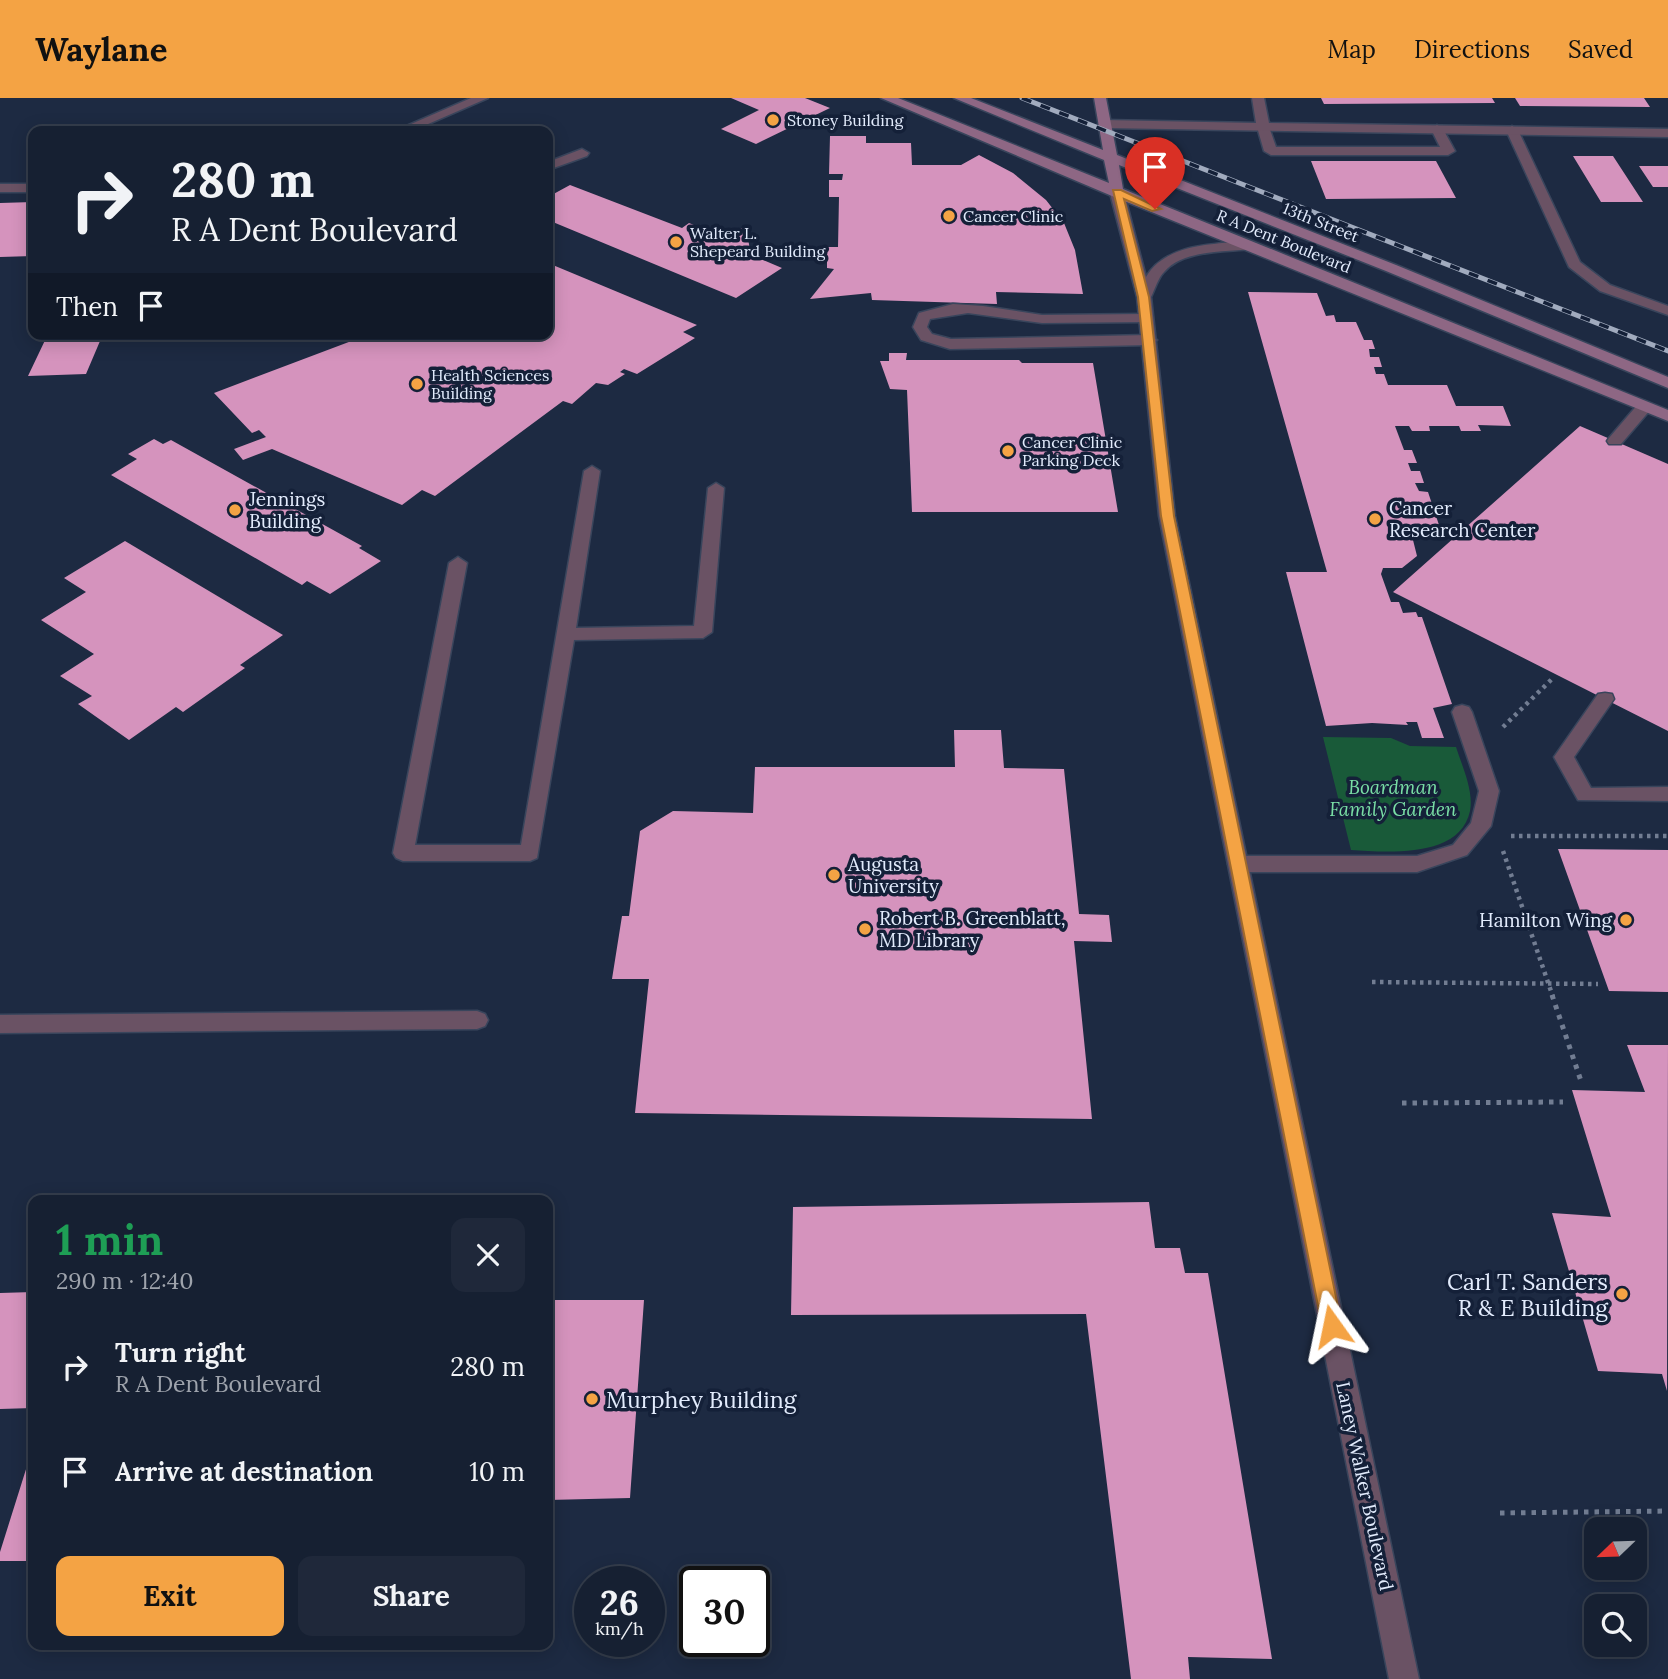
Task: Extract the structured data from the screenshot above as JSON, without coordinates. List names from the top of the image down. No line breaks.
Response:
{"streets":{"main road":["13th Street","R A Dent Boulevard","Laney Walker Boulevard"]},"crossings":[["13th Street","Laney Walker Boulevard"],["R A Dent Boulevard","Laney Walker Boulevard"]],"parks":["Boardman Family Garden"],"places":["Stoney Building","Cancer Clinic","Walter L. Shepeard Building","Health Sciences Building","Cancer Clinic Parking Deck","Jennings Building","Cancer Research Center","Augusta University","Hamilton Wing","Robert B. Greenblatt, MD Library","Carl T. Sanders R & E Building","Murphey Building"],"north":"bottom left","page":{"header":"Waylane","nav":["Map","Directions","Saved"],"turn":["280 m","R A Dent Boulevard"],"then":"Then","heading":["1 min","290 m · 12:40"],"list":[{"name":"Turn right","note":"R A Dent Boulevard","value":"280 m"},{"name":"Arrive at destination","value":"10 m"}],"buttons":["Exit","Share"],"speed":"26 km/h","limit":"30"}}
